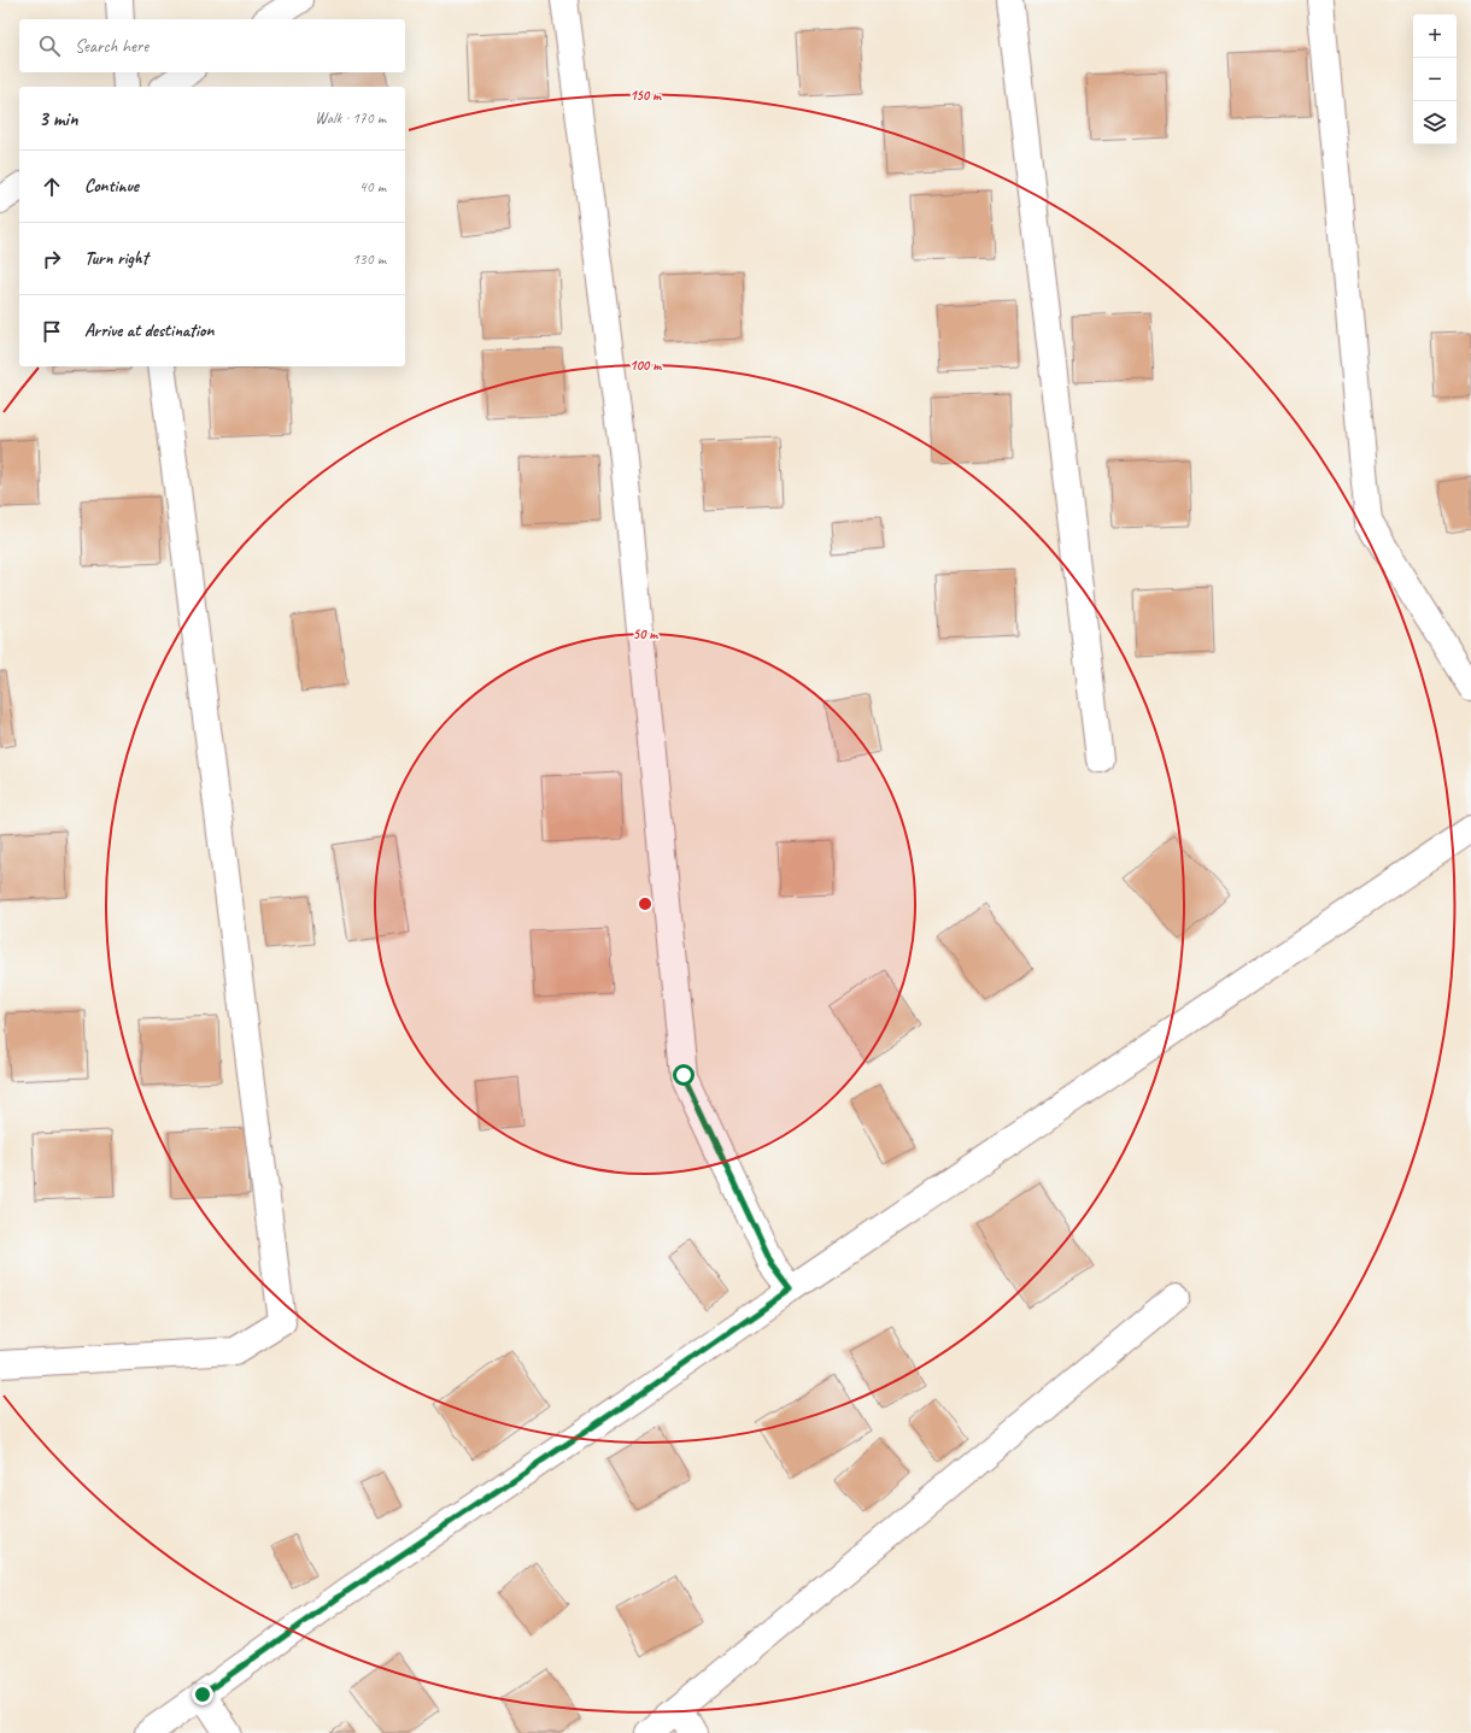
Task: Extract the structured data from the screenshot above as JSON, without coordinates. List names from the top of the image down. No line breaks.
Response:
{"page":{"map_buttons":["+","−"],"search":"Search here","heading":["3 min","Walk · 170 m"],"list":[["Continue","40 m"],["Turn right","130 m"],"Arrive at destination"]},"rings":["150 m","100 m","50 m"]}
